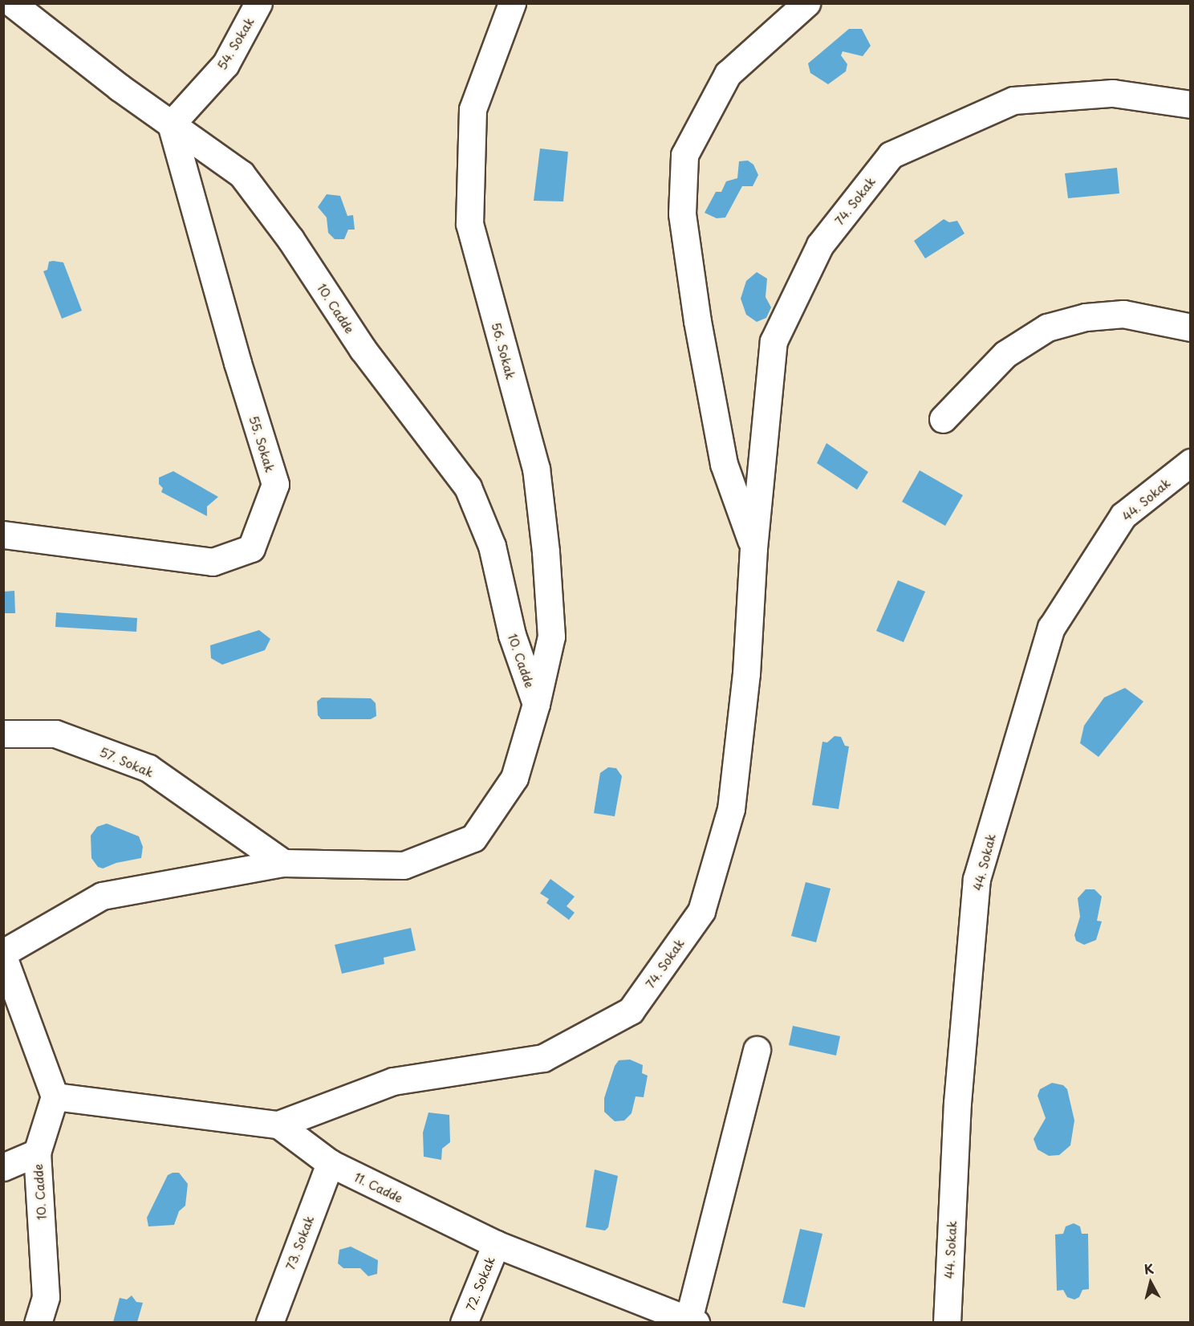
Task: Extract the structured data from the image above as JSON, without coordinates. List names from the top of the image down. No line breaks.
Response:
{"streets":{"street":["54. Sokak","74. Sokak","10. Cadde","56. Sokak","55. Sokak","44. Sokak","57. Sokak","11. Cadde","73. Sokak","72. Sokak"]},"crossings":[["54. Sokak","10. Cadde"],["54. Sokak","55. Sokak"],["74. Sokak","11. Cadde"],["10. Cadde","56. Sokak"],["10. Cadde","55. Sokak"],["10. Cadde","11. Cadde"],["56. Sokak","57. Sokak"],["11. Cadde","73. Sokak"],["11. Cadde","72. Sokak"]],"north":"top"}
